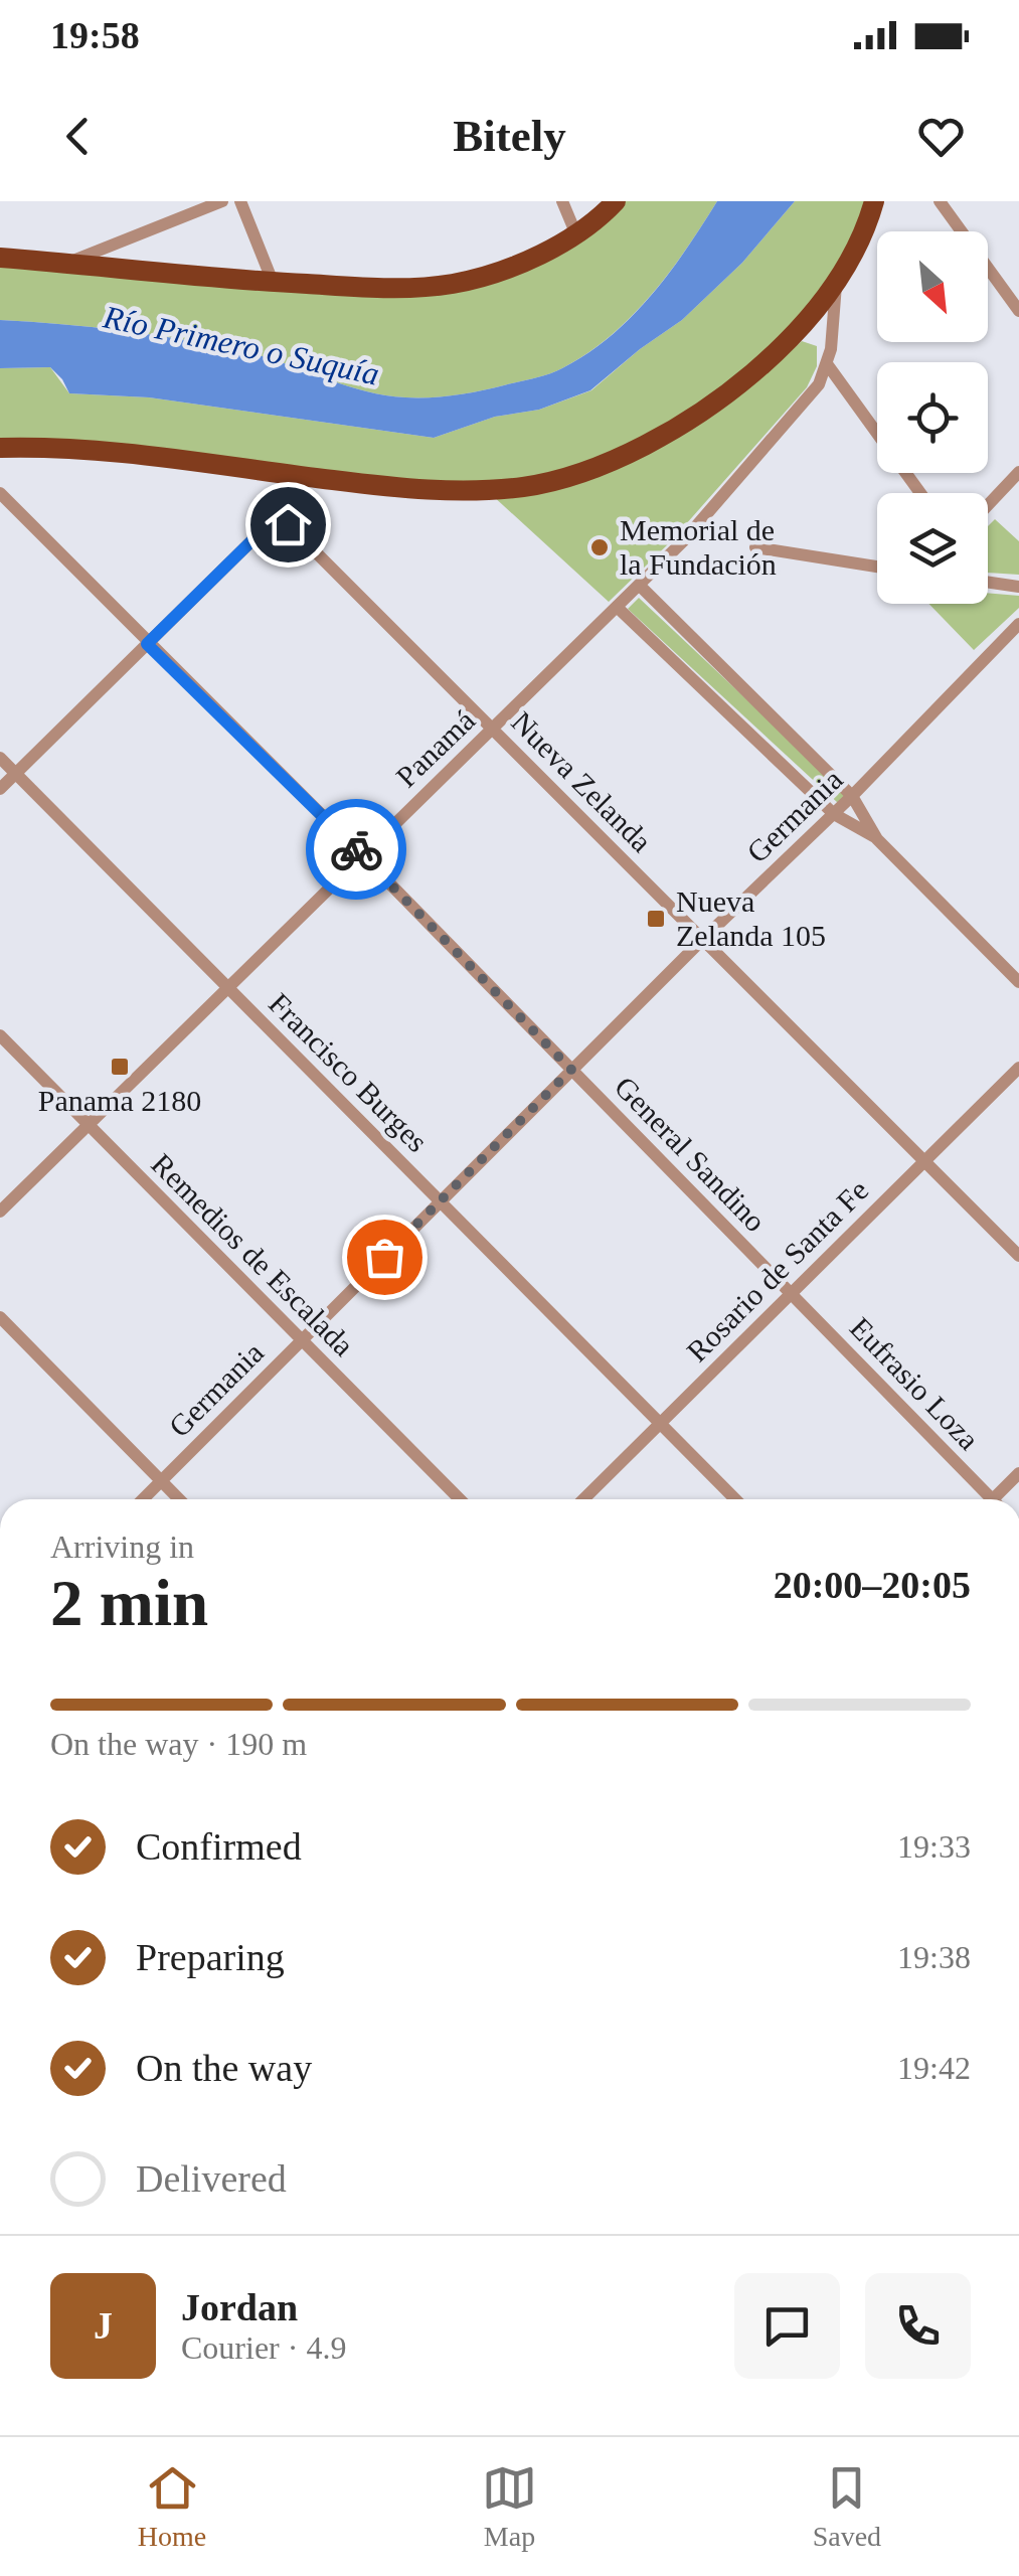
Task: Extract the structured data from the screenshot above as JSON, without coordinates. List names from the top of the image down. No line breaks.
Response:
{"streets":{"street":["Panamá","Nueva Zelanda","Germania","Francisco Burges","General Sandino","Remedios de Escalada","Rosario de Santa Fe","Eufrasio Loza"]},"crossings":[["Panamá","Nueva Zelanda"],["Panamá","Francisco Burges"],["Panamá","General Sandino"],["Panamá","Remedios de Escalada"],["Nueva Zelanda","Germania"],["Nueva Zelanda","General Sandino"],["Nueva Zelanda","Rosario de Santa Fe"],["Germania","Francisco Burges"],["Germania","General Sandino"],["Germania","Remedios de Escalada"],["Francisco Burges","Rosario de Santa Fe"],["General Sandino","Rosario de Santa Fe"],["General Sandino","Eufrasio Loza"],["Rosario de Santa Fe","Eufrasio Loza"]],"water":["Río Primero o Suquía"],"places":{"other":["Memorial de la Fundación"],"transit":["Nueva Zelanda 105","Panama 2180"]},"north":"bottom right","page":{"status":"19:58","header":"Bitely","heading":["2 min","Arriving in","20:00–20:05"],"panel":["Jordan","Courier · 4.9"],"bar":"On the way · 190 m","list":[["Confirmed","19:33"],["Preparing","19:38"],["On the way","19:42"],"Delivered"],"round":"J","tabs":["Home","Map","Saved"]}}
